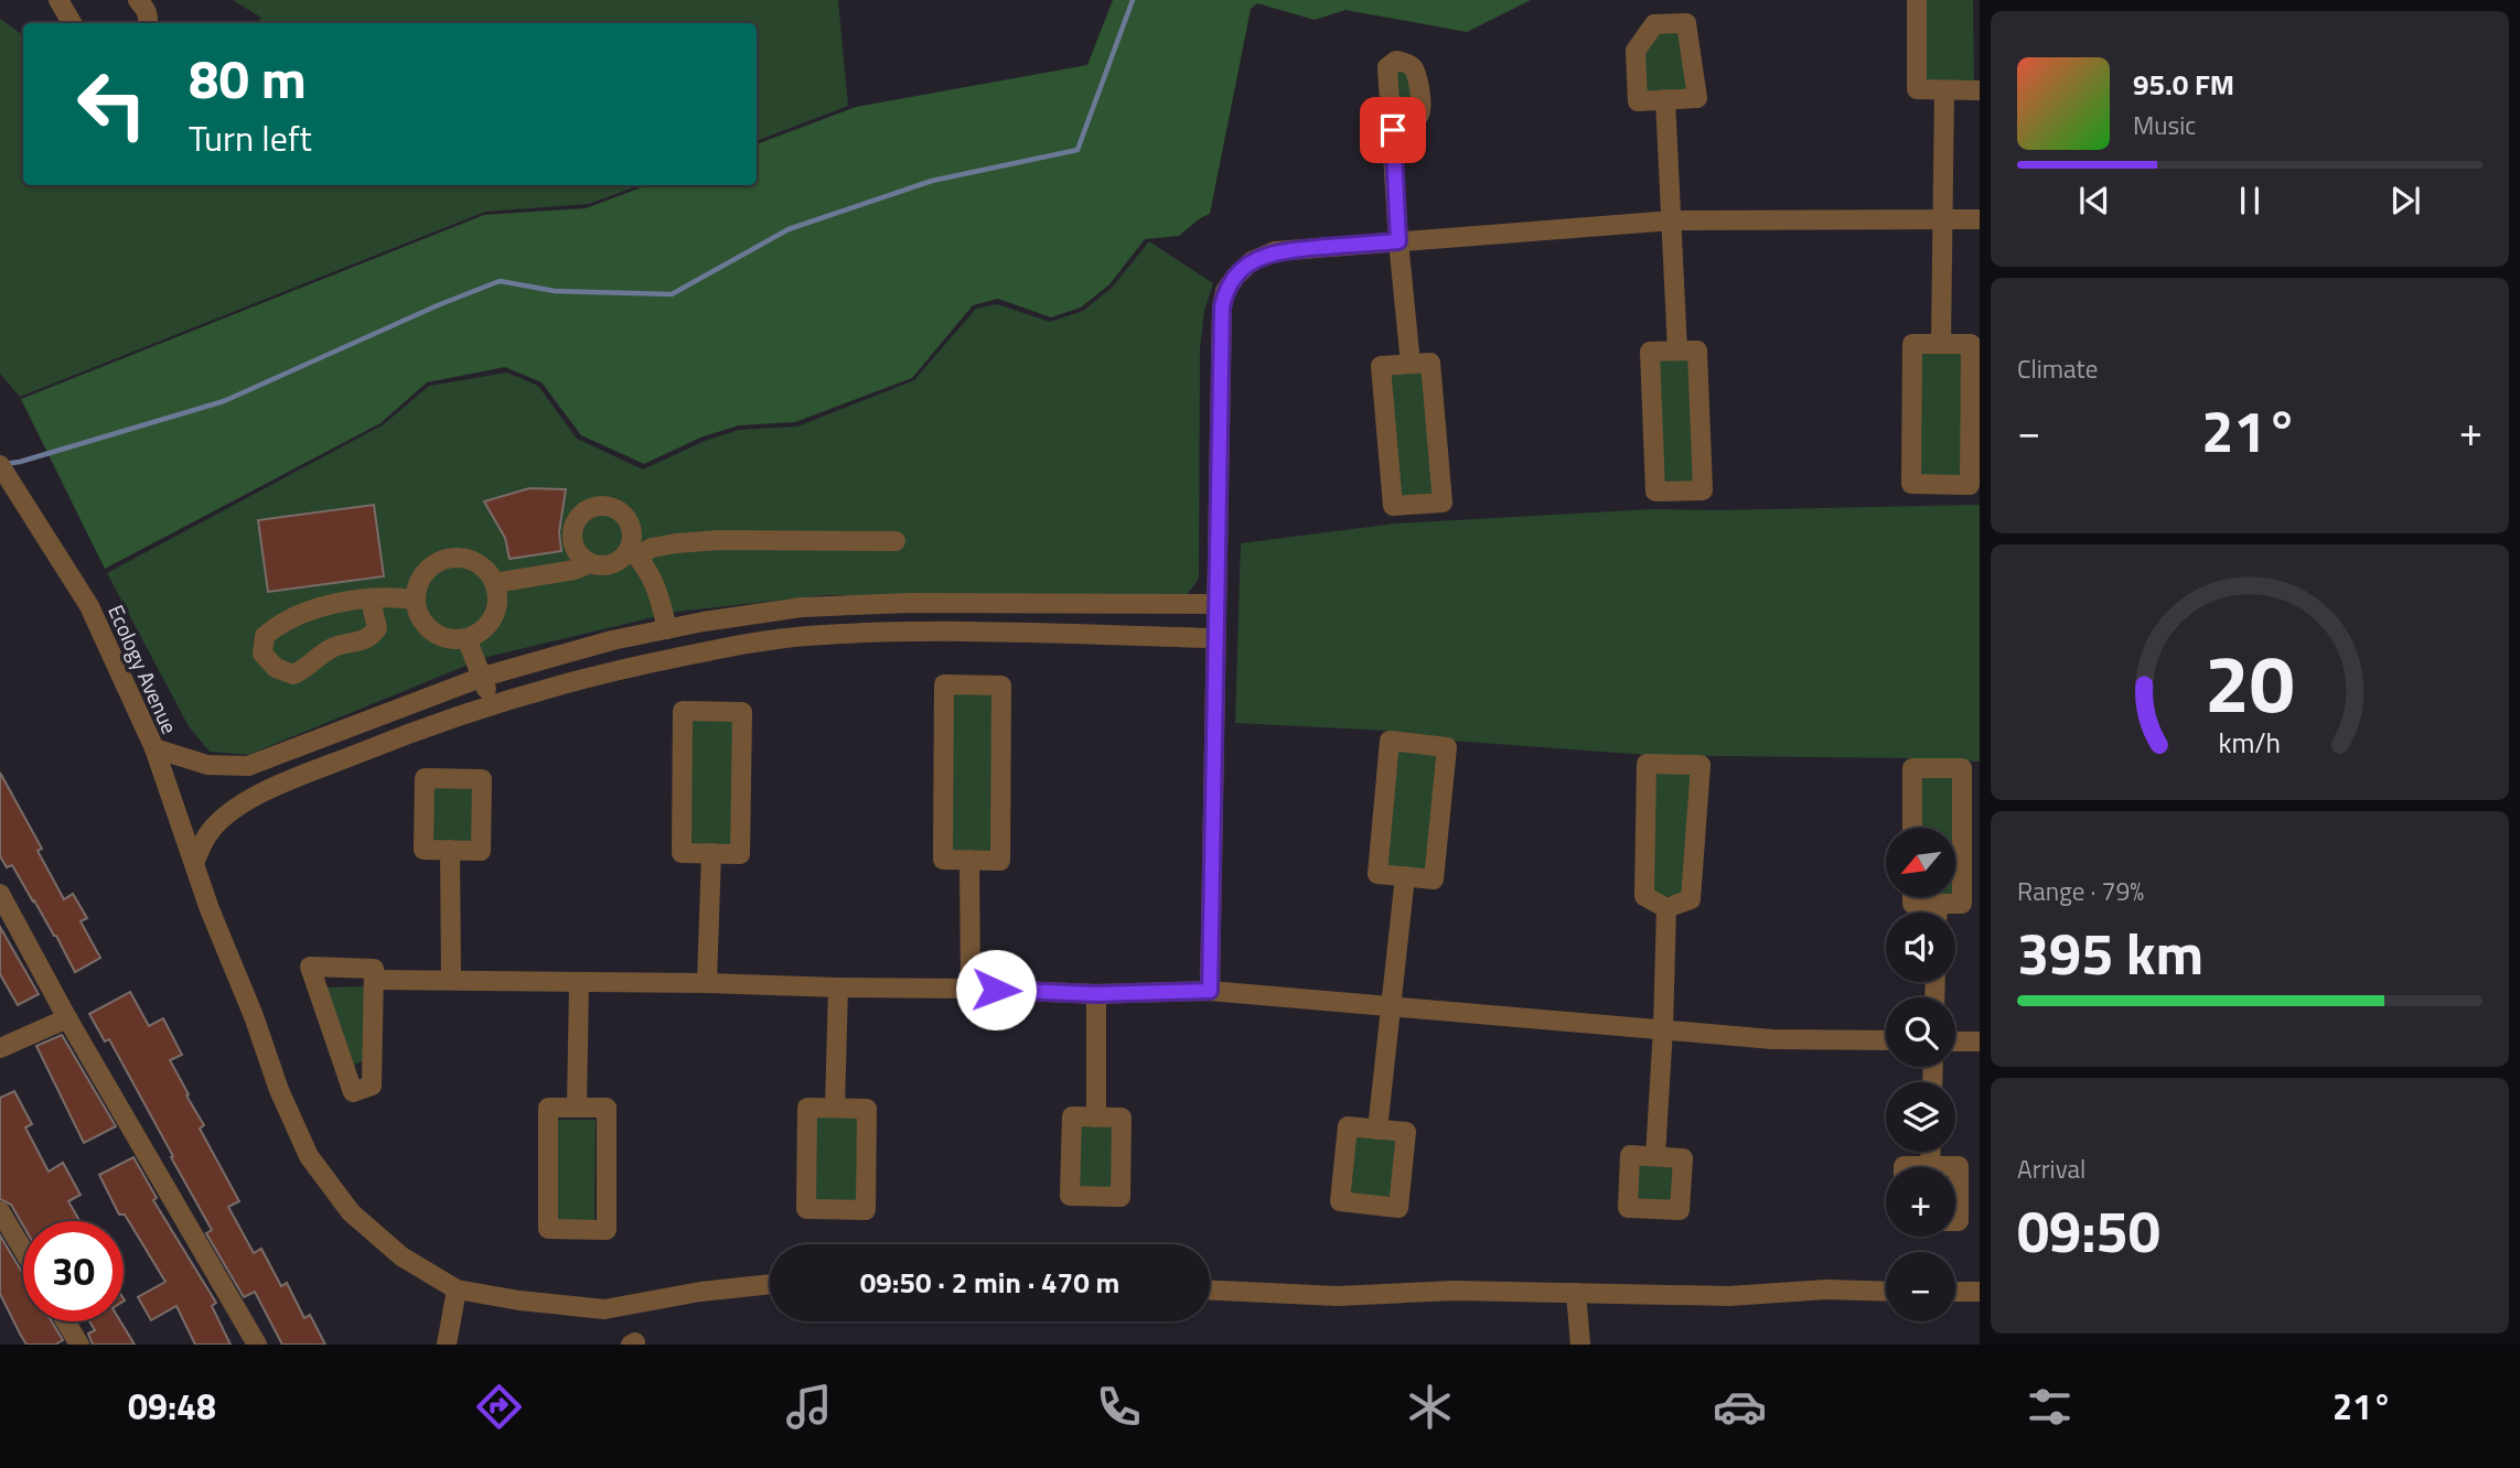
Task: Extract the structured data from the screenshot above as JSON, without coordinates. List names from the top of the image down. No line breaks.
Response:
{"streets":{"street":["Ecology Avenue"]},"north":"bottom left","page":{"turn":["80 m","Turn left"],"song":["95.0 FM","Music"],"tile":["Climate",["Range · 79%","395 km"],["Arrival","09:50"]],"heat":["−","21°","+"],"map_buttons":["+","−"],"limit":"30","trip":"09:50 · 2 min · 470 m","tabs":["09:48","21°"],"gauge":["20","km/h"]}}
